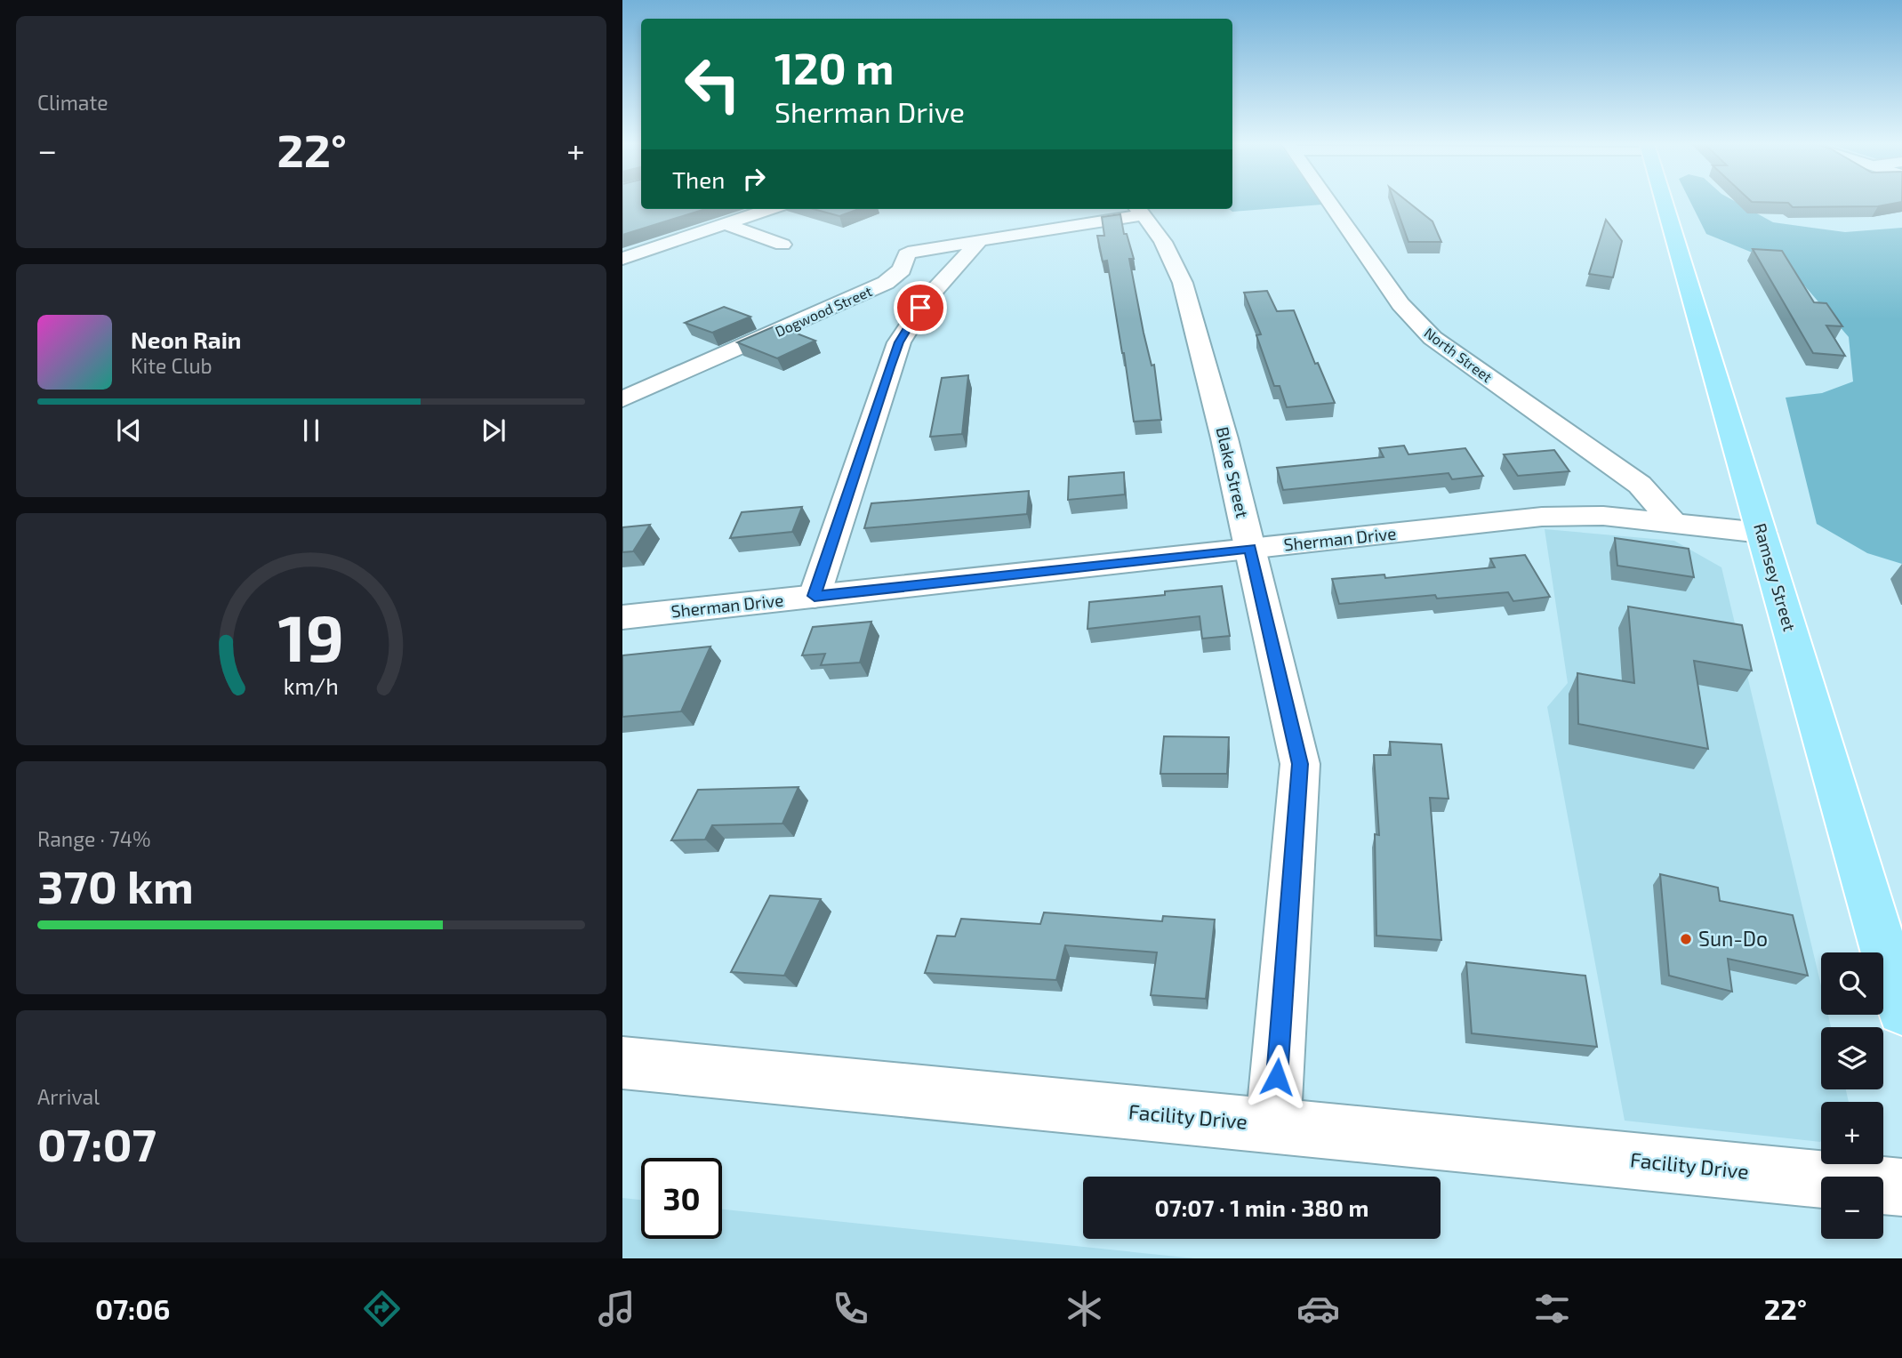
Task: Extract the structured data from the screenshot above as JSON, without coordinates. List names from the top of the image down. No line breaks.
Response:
{"streets":{"main road":["Ramsey Street"],"street":["Dogwood Street","North Street","Blake Street","Sherman Drive","Facility Drive"]},"crossings":[["North Street","Sherman Drive"],["Blake Street","Sherman Drive"],["Blake Street","Facility Drive"],["Sherman Drive","Ramsey Street"]],"places":["Sun-Do"],"page":{"tile":["Climate",["Range · 74%","370 km"],["Arrival","07:07"]],"turn":["120 m","Sherman Drive"],"heat":["−","22°","+"],"then":"Then","song":["Neon Rain","Kite Club"],"map_buttons":["+","−"],"limit":"30","trip":"07:07 · 1 min · 380 m","tabs":["07:06","22°"],"gauge":["19","km/h"]}}
